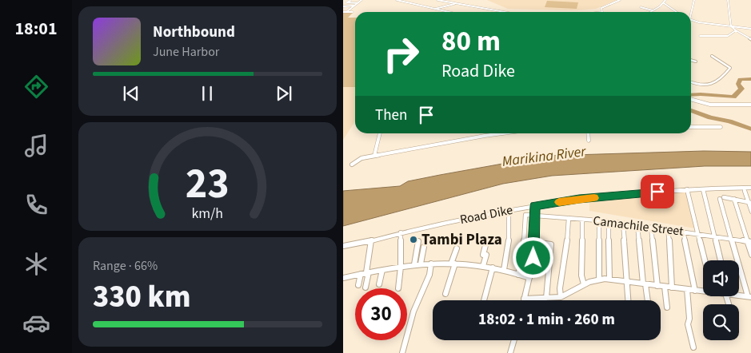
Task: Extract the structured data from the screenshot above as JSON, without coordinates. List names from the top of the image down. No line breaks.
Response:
{"streets":{"street":["Road Dike","Camachile Street"]},"water":["Marikina River"],"places":["Tambi Plaza"],"page":{"tabs":"18:01","turn":["80 m","Road Dike"],"song":["Northbound","June Harbor"],"then":"Then","tile":["Range · 66%","330 km"],"limit":"30","trip":"18:02 · 1 min · 260 m","gauge":["23","km/h"]}}
